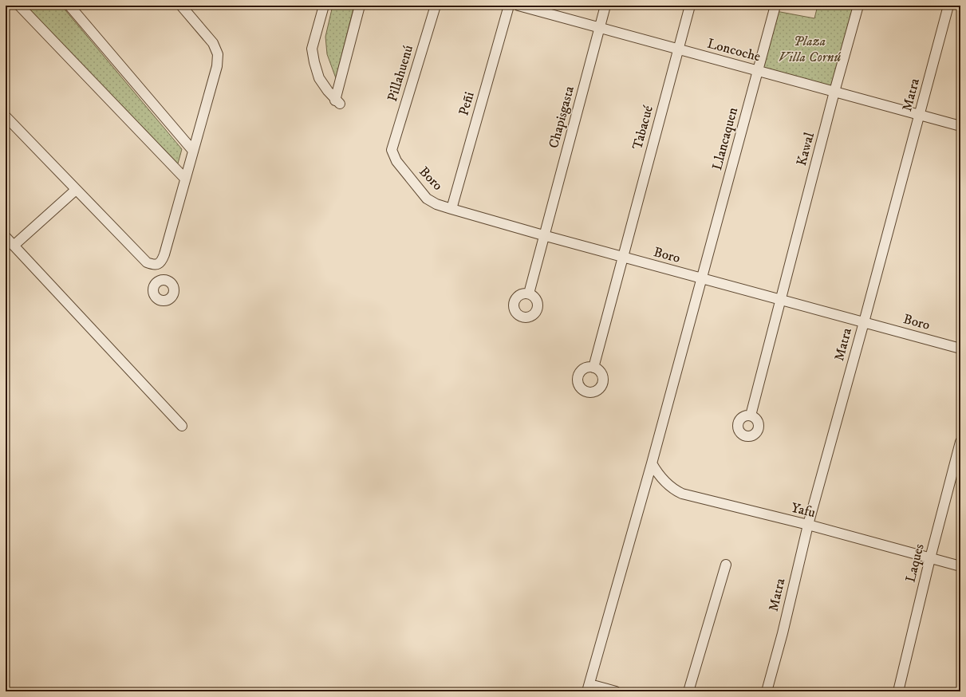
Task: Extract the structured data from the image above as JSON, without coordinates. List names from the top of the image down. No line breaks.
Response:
{"streets":{"street":["Loncoche","Pillahuenú","Matra","Peñi","Chapisgasta","Tabacué","Llancaquen","Kawal","Boro","Yafu","Laques"]},"crossings":[["Loncoche","Matra"],["Loncoche","Chapisgasta"],["Loncoche","Tabacué"],["Loncoche","Llancaquen"],["Loncoche","Kawal"],["Pillahuenú","Boro"],["Matra","Boro"],["Matra","Yafu"],["Peñi","Boro"],["Chapisgasta","Boro"],["Tabacué","Boro"],["Llancaquen","Boro"],["Llancaquen","Yafu"],["Kawal","Boro"],["Yafu","Laques"]],"parks":["Plaza Villa Cornú"]}
